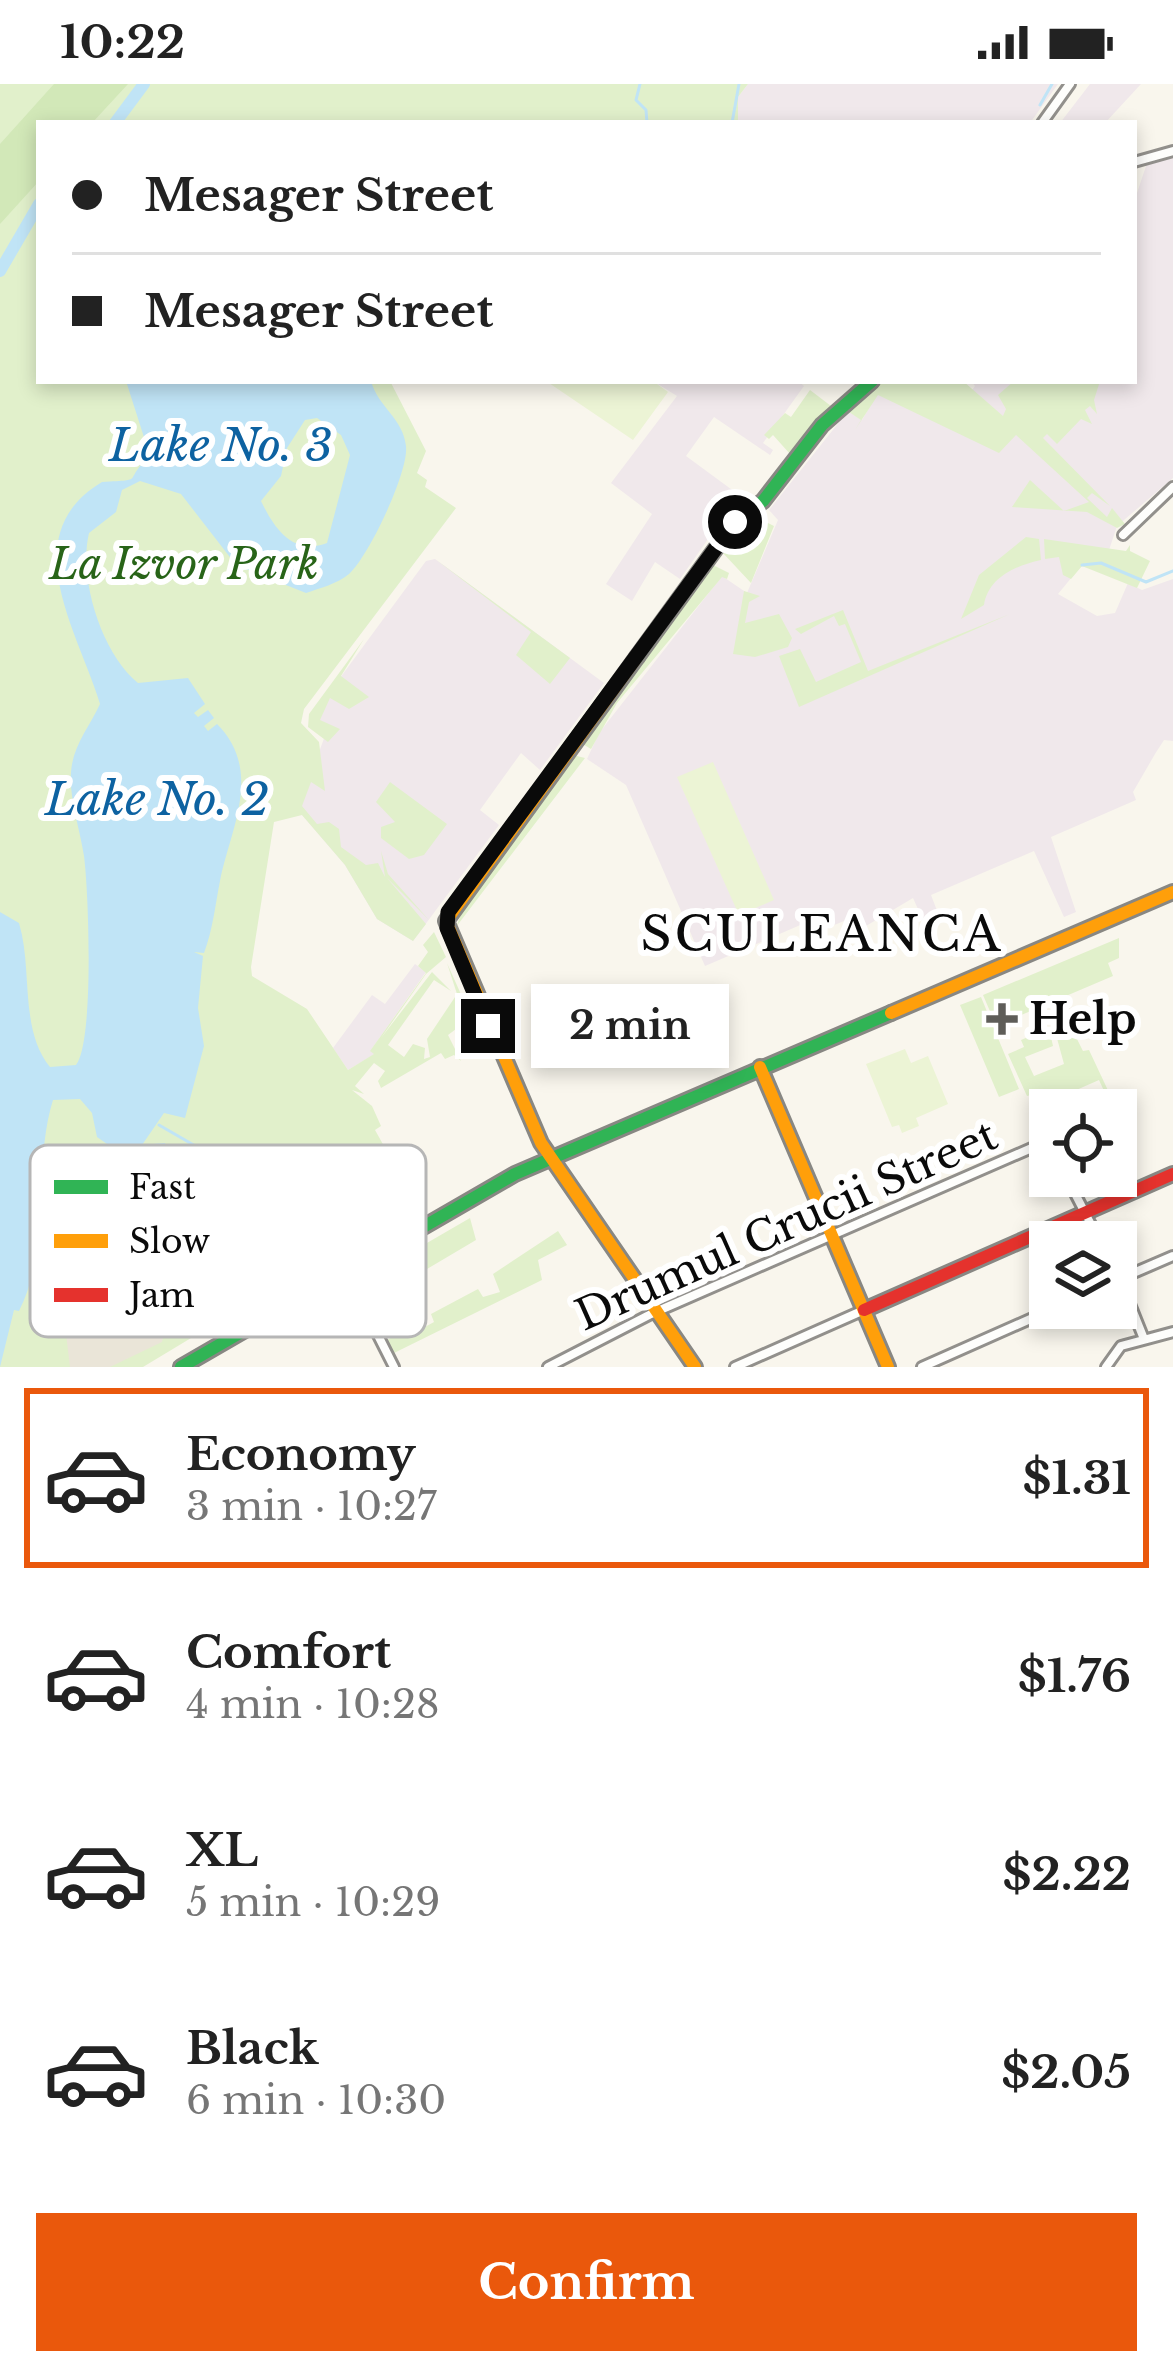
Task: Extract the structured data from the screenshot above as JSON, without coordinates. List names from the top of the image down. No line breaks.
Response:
{"streets":{"street":["Drumul Crucii Street"]},"districts":["SCULEANCA"],"water":["Lake No. 3","Lake No. 2"],"parks":["La Izvor Park"],"places":{"health":["Help"]},"legend":["Fast","Slow","Jam"],"page":{"status":"10:22","banner":["Mesager Street","Mesager Street"],"bubble":"2 min","list":[{"name":"Economy","note":"3 min · 10:27","value":"$1.31"},{"name":"Comfort","note":"4 min · 10:28","value":"$1.76"},{"name":"XL","note":"5 min · 10:29","value":"$2.22"},{"name":"Black","note":"6 min · 10:30","value":"$2.05"}],"buttons":"Confirm"}}
